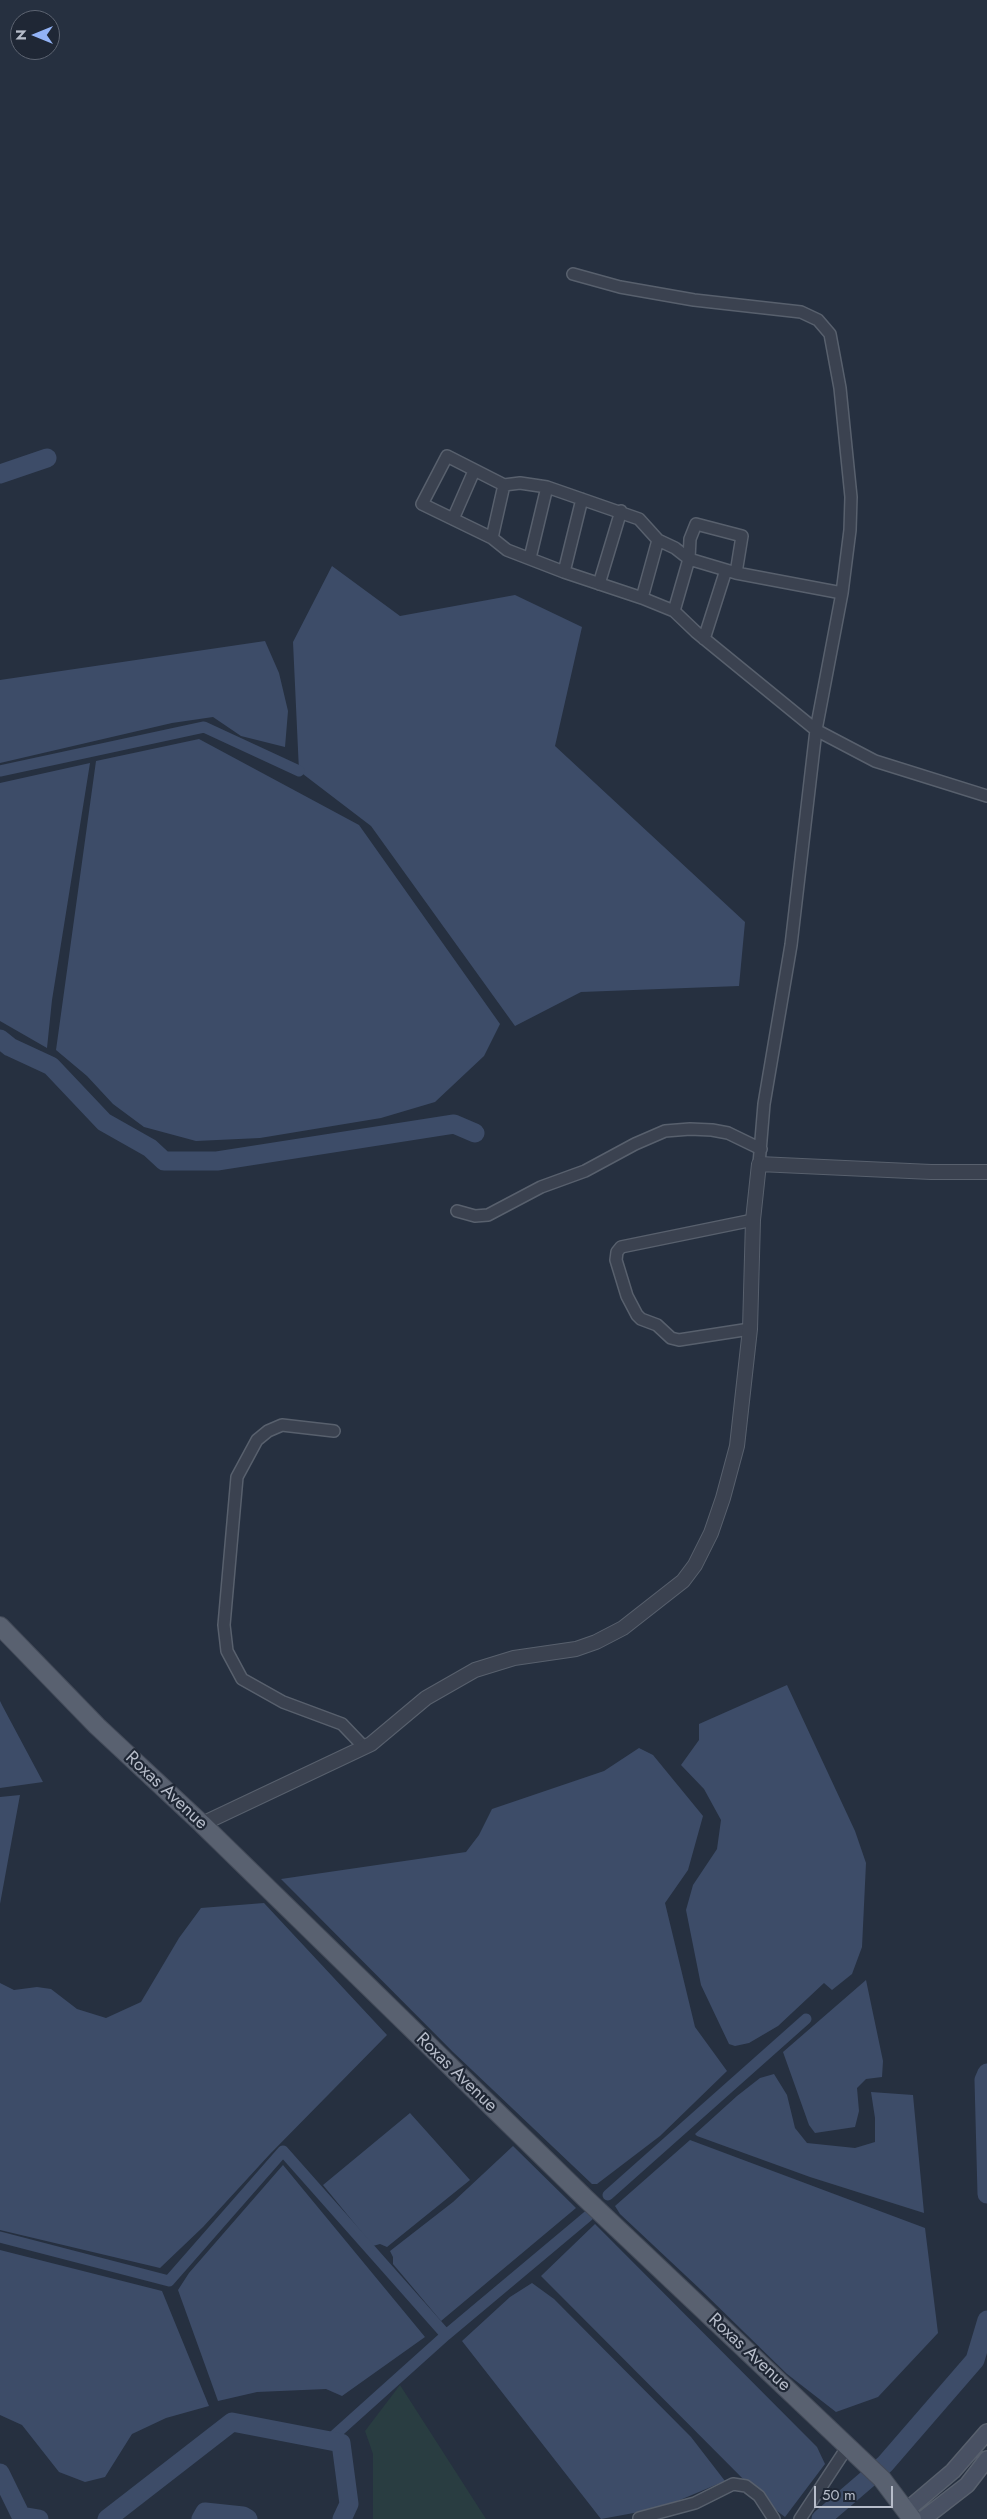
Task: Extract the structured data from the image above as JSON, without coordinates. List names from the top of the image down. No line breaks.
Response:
{"streets":{"main road":["Roxas Avenue"]},"scale_bar":"50 m","north":"left"}
